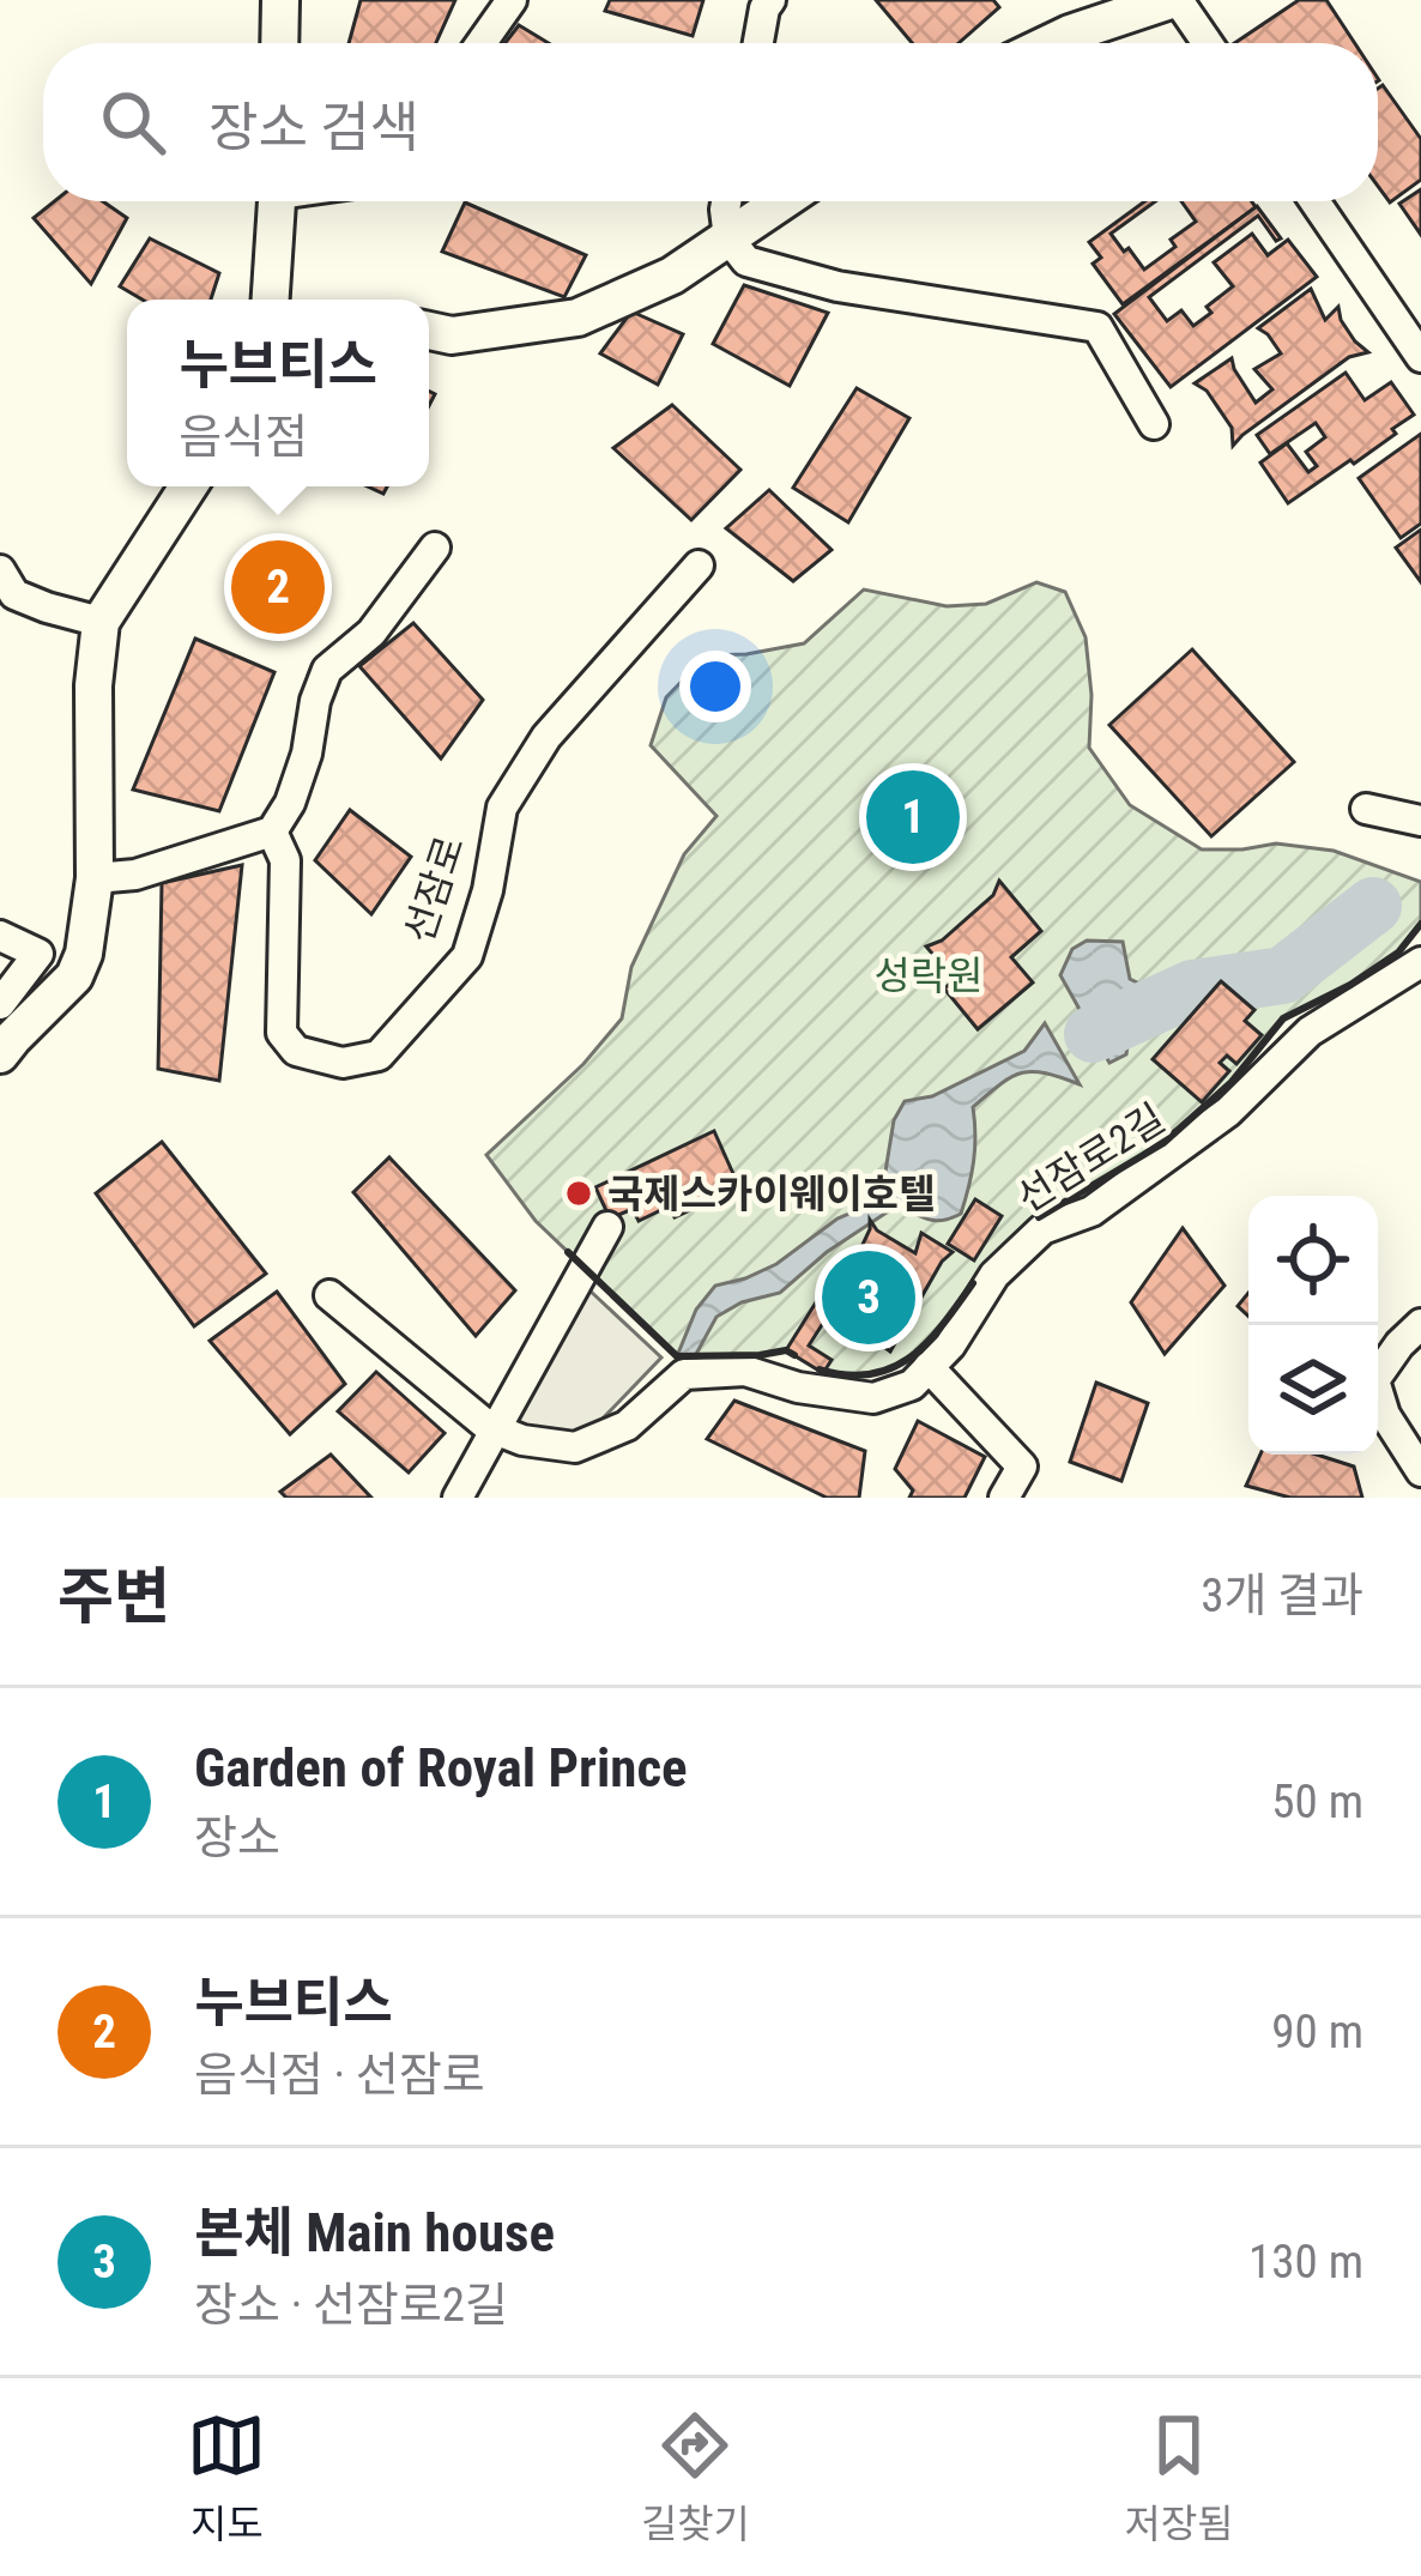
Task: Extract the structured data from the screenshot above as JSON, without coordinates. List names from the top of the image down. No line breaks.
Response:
{"streets":{"street":["선잠로","선잠로2길"]},"parks":["성락원"],"places":["국제스카이웨이호텔"],"page":{"search":"장소 검색","popup":["누브티스","음식점"],"pins":["2","1","3"],"heading":["주변","3개 결과"],"list":[{"mark":"1","name":"Garden of Royal Prince","note":"장소","value":"50 m"},{"mark":"2","name":"누브티스","note":"음식점 · 선잠로","value":"90 m"},{"mark":"3","name":"본체 Main house","note":"장소 · 선잠로2길","value":"130 m"}],"nav":["지도","길찾기","저장됨"]}}
